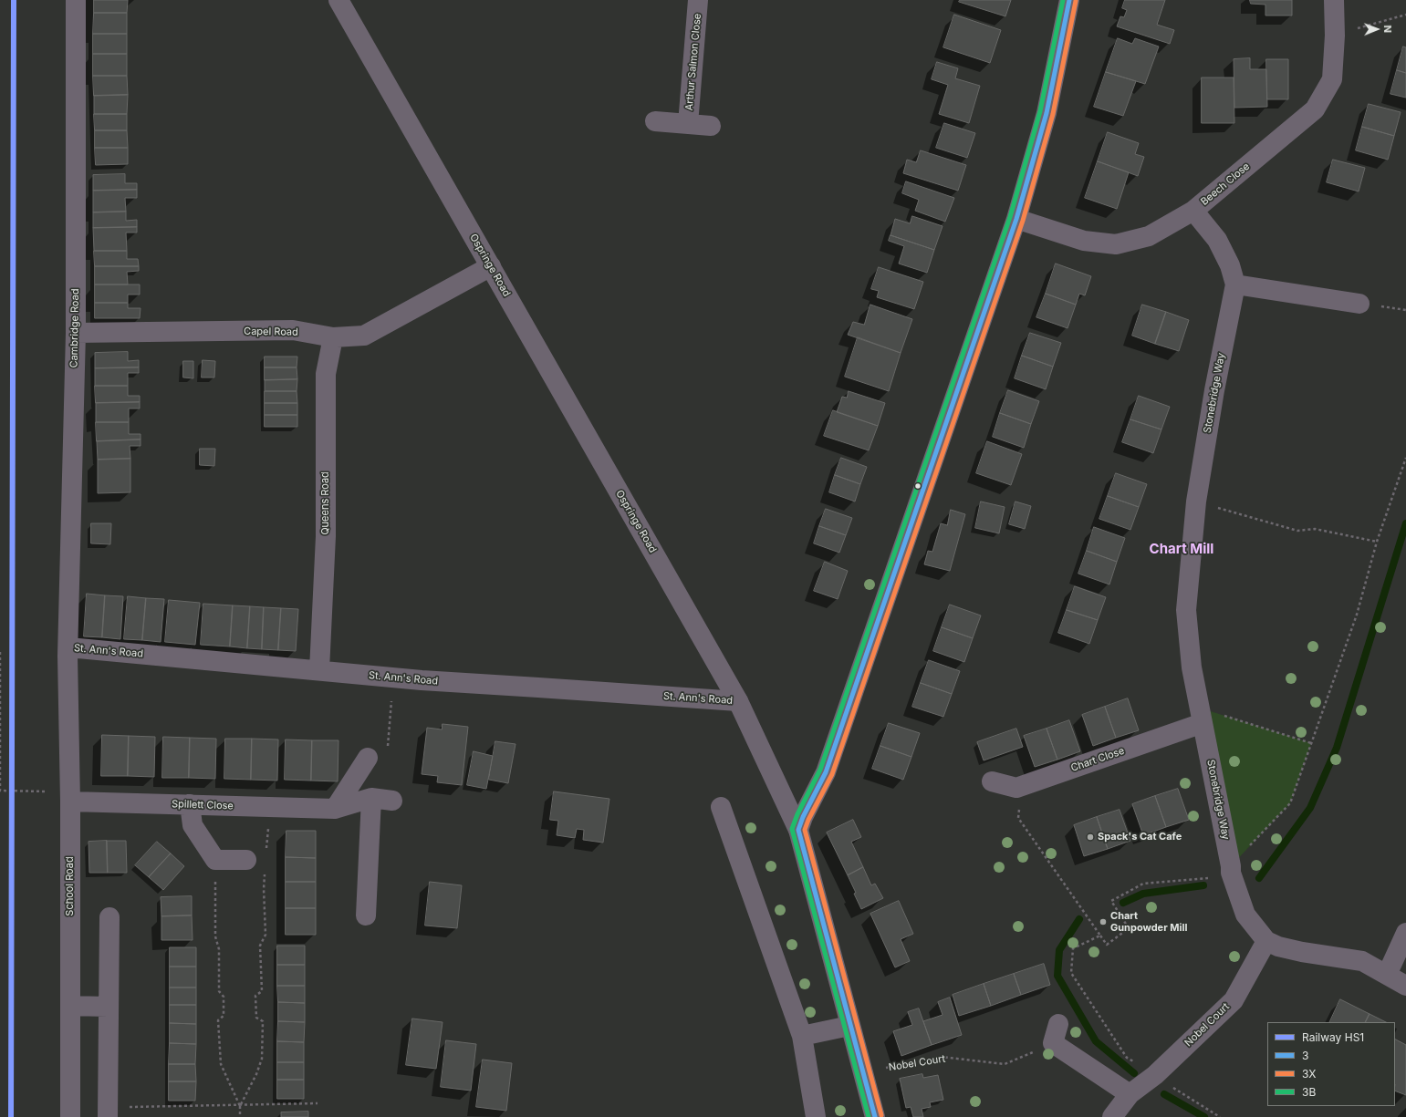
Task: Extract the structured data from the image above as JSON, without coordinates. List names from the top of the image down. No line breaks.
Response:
{"streets":{"street":["Arthur Salmon Close","Beech Close","Ospringe Road","Cambridge Road","Capel Road","Stonebridge Way","Queens Road","St. Ann's Road","Chart Close","Spillett Close","School Road","Nobel Court"]},"crossings":[["Beech Close","Stonebridge Way"],["Ospringe Road","Capel Road"],["Ospringe Road","St. Ann's Road"],["Ospringe Road","Nobel Court"],["Cambridge Road","Capel Road"],["Cambridge Road","St. Ann's Road"],["Cambridge Road","School Road"],["Capel Road","Queens Road"],["Stonebridge Way","Chart Close"],["Stonebridge Way","Nobel Court"],["Queens Road","St. Ann's Road"],["St. Ann's Road","School Road"],["Spillett Close","School Road"]],"districts":["Chart Mill"],"places":["Spack's Cat Cafe","Chart Gunpowder Mill"],"lines":["rail line HS1","transit line 3","transit line 3B","transit line 3X"],"legend":["Railway HS1","3","3X","3B"],"north":"right"}
